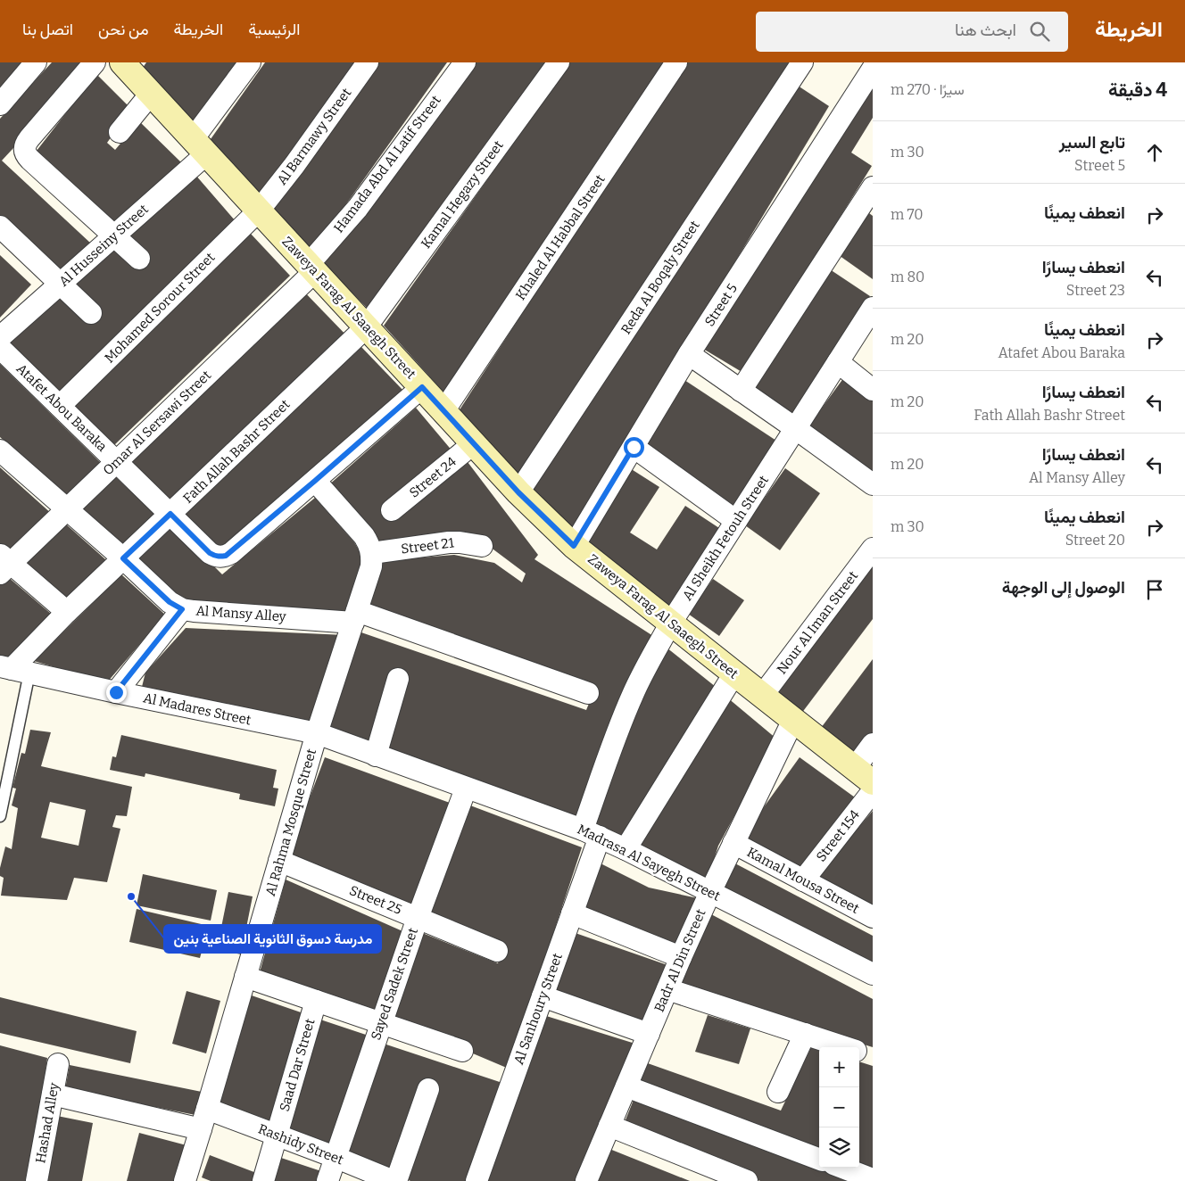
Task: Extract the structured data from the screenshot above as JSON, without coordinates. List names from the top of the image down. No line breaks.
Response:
{"streets":{"street":["Al Barmawy Street","Hamada Abd Al Latif Street","Kamal Hegazy Street","Khaled Al Habbal Street","Al Husseiny Street","Reda Al Boqaly Street","Street 5","Mohamed Sorour Street","Zaweya Farag Al Saaegh Street","Atafet Abou Baraka","Omar Al Sersawi Street","Fath Allah Bashr Street","Street 24","Al Sheikh Fetouh Street","Street 21","Al Mansy Alley","Nour Al Iman Street","Al Madares Street","Al Rahma Mosque Street","Street 154","Madrasa Al Sayegh Street","Kamal Mousa Street","Street 25","Badr Al Din Street","Sayed Sadek Street","Al Sanhoury Street","Saad Dar Street","Hashad Alley","Rashidy Street"]},"crossings":[["Al Barmawy Street","Mohamed Sorour Street"],["Al Barmawy Street","Zaweya Farag Al Saaegh Street"],["Hamada Abd Al Latif Street","Zaweya Farag Al Saaegh Street"],["Hamada Abd Al Latif Street","Omar Al Sersawi Street"],["Kamal Hegazy Street","Zaweya Farag Al Saaegh Street"],["Kamal Hegazy Street","Fath Allah Bashr Street"],["Khaled Al Habbal Street","Zaweya Farag Al Saaegh Street"],["Al Husseiny Street","Zaweya Farag Al Saaegh Street"],["Reda Al Boqaly Street","Zaweya Farag Al Saaegh Street"],["Street 5","Zaweya Farag Al Saaegh Street"],["Mohamed Sorour Street","Zaweya Farag Al Saaegh Street"],["Mohamed Sorour Street","Atafet Abou Baraka"],["Zaweya Farag Al Saaegh Street","Omar Al Sersawi Street"],["Zaweya Farag Al Saaegh Street","Fath Allah Bashr Street"],["Zaweya Farag Al Saaegh Street","Street 24"],["Zaweya Farag Al Saaegh Street","Al Sheikh Fetouh Street"],["Zaweya Farag Al Saaegh Street","Nour Al Iman Street"],["Zaweya Farag Al Saaegh Street","Badr Al Din Street"],["Atafet Abou Baraka","Omar Al Sersawi Street"],["Atafet Abou Baraka","Fath Allah Bashr Street"],["Omar Al Sersawi Street","Al Mansy Alley"],["Fath Allah Bashr Street","Al Mansy Alley"],["Fath Allah Bashr Street","Al Madares Street"],["Al Sheikh Fetouh Street","Madrasa Al Sayegh Street"],["Al Sheikh Fetouh Street","Al Sanhoury Street"],["Street 21","Al Rahma Mosque Street"],["Al Mansy Alley","Al Rahma Mosque Street"],["Al Madares Street","Al Rahma Mosque Street"],["Al Madares Street","Madrasa Al Sayegh Street"],["Al Rahma Mosque Street","Madrasa Al Sayegh Street"],["Al Rahma Mosque Street","Street 25"],["Al Rahma Mosque Street","Rashidy Street"],["Street 154","Kamal Mousa Street"],["Madrasa Al Sayegh Street","Badr Al Din Street"],["Madrasa Al Sayegh Street","Sayed Sadek Street"],["Madrasa Al Sayegh Street","Al Sanhoury Street"],["Kamal Mousa Street","Badr Al Din Street"],["Street 25","Sayed Sadek Street"],["Sayed Sadek Street","Rashidy Street"],["Saad Dar Street","Rashidy Street"]],"places":["مدرسة دسوق الثانوية الصناعية بنين"],"page":{"header":"الخريطة","search":"ابحث هنا","nav":["الرئيسية","الخريطة","من نحن","اتصل بنا"],"heading":["4 دقيقة","سيرًا · 270 m"],"list":[["تابع السير","Street 5","30 m"],["انعطف يمينًا","70 m"],["انعطف يسارًا","Street 23","80 m"],["انعطف يمينًا","Atafet Abou Baraka","20 m"],["انعطف يسارًا","Fath Allah Bashr Street","20 m"],["انعطف يسارًا","Al Mansy Alley","20 m"],["انعطف يمينًا","Street 20","30 m"],"الوصول إلى الوجهة"],"map_buttons":["+","−"]}}
